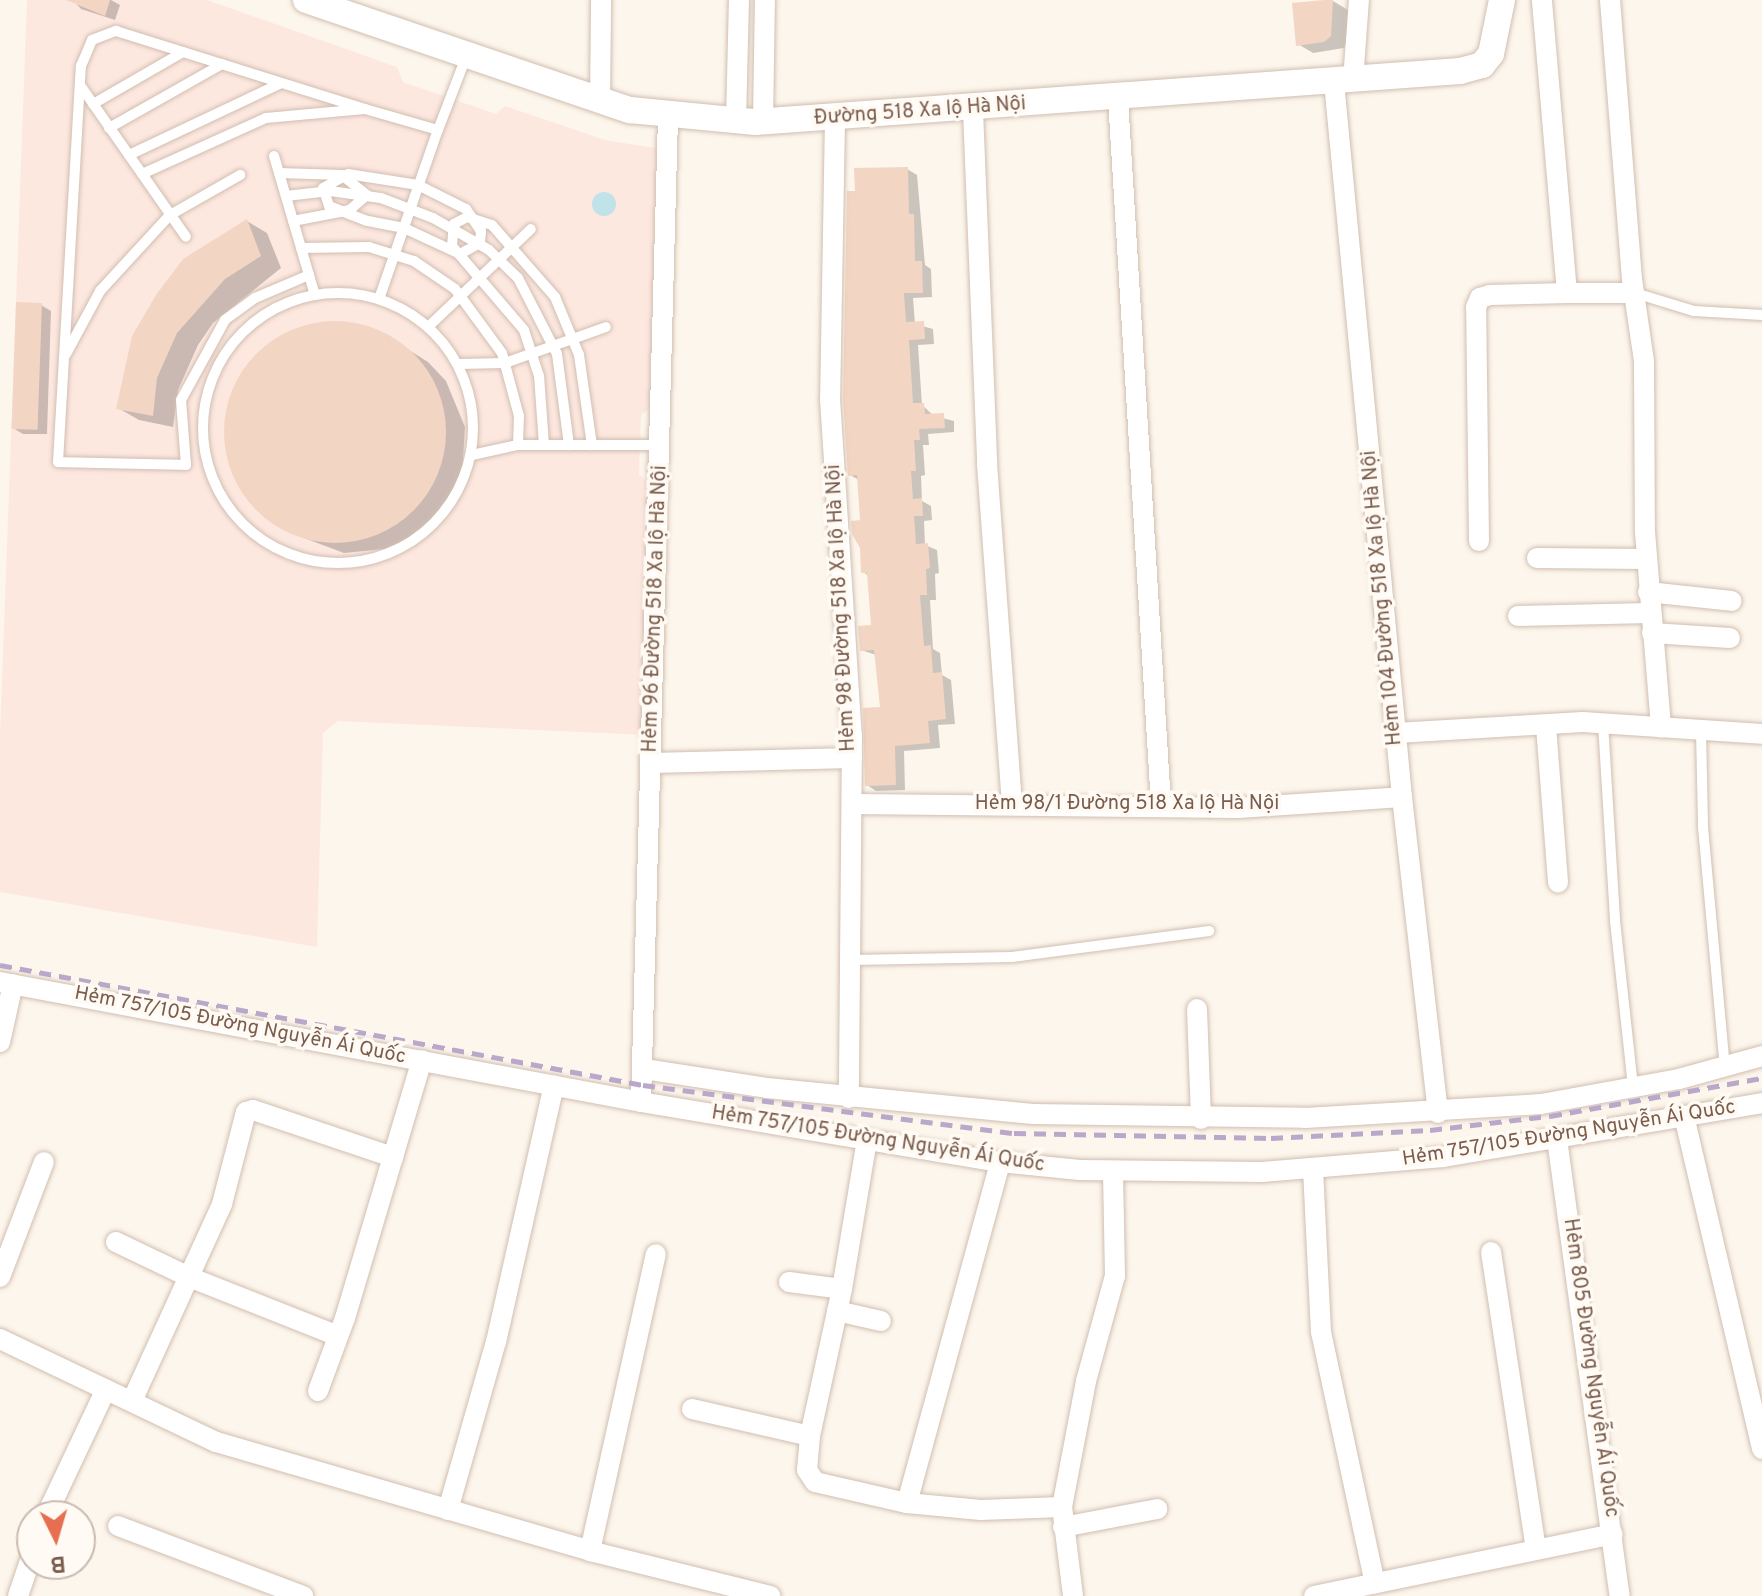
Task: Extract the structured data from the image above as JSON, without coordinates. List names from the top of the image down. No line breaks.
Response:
{"streets":{"street":["Đường 518 Xa lộ Hà Nội","Hẻm 104 Đường 518 Xa lộ Hà Nội","Hẻm 98 Đường 518 Xa lộ Hà Nội","Hẻm 96 Đường 518 Xa lộ Hà Nội","Hẻm 98/1 Đường 518 Xa lộ Hà Nội","Hẻm 757/105 Đường Nguyễn Ái Quốc","Hẻm 805 Đường Nguyễn Ái Quốc"]},"crossings":[["Đường 518 Xa lộ Hà Nội","Hẻm 104 Đường 518 Xa lộ Hà Nội"],["Đường 518 Xa lộ Hà Nội","Hẻm 98 Đường 518 Xa lộ Hà Nội"],["Đường 518 Xa lộ Hà Nội","Hẻm 96 Đường 518 Xa lộ Hà Nội"],["Hẻm 104 Đường 518 Xa lộ Hà Nội","Hẻm 98/1 Đường 518 Xa lộ Hà Nội"],["Hẻm 98 Đường 518 Xa lộ Hà Nội","Hẻm 98/1 Đường 518 Xa lộ Hà Nội"],["Hẻm 96 Đường 518 Xa lộ Hà Nội","Hẻm 757/105 Đường Nguyễn Ái Quốc"],["Hẻm 757/105 Đường Nguyễn Ái Quốc","Hẻm 805 Đường Nguyễn Ái Quốc"]],"north":"bottom"}
